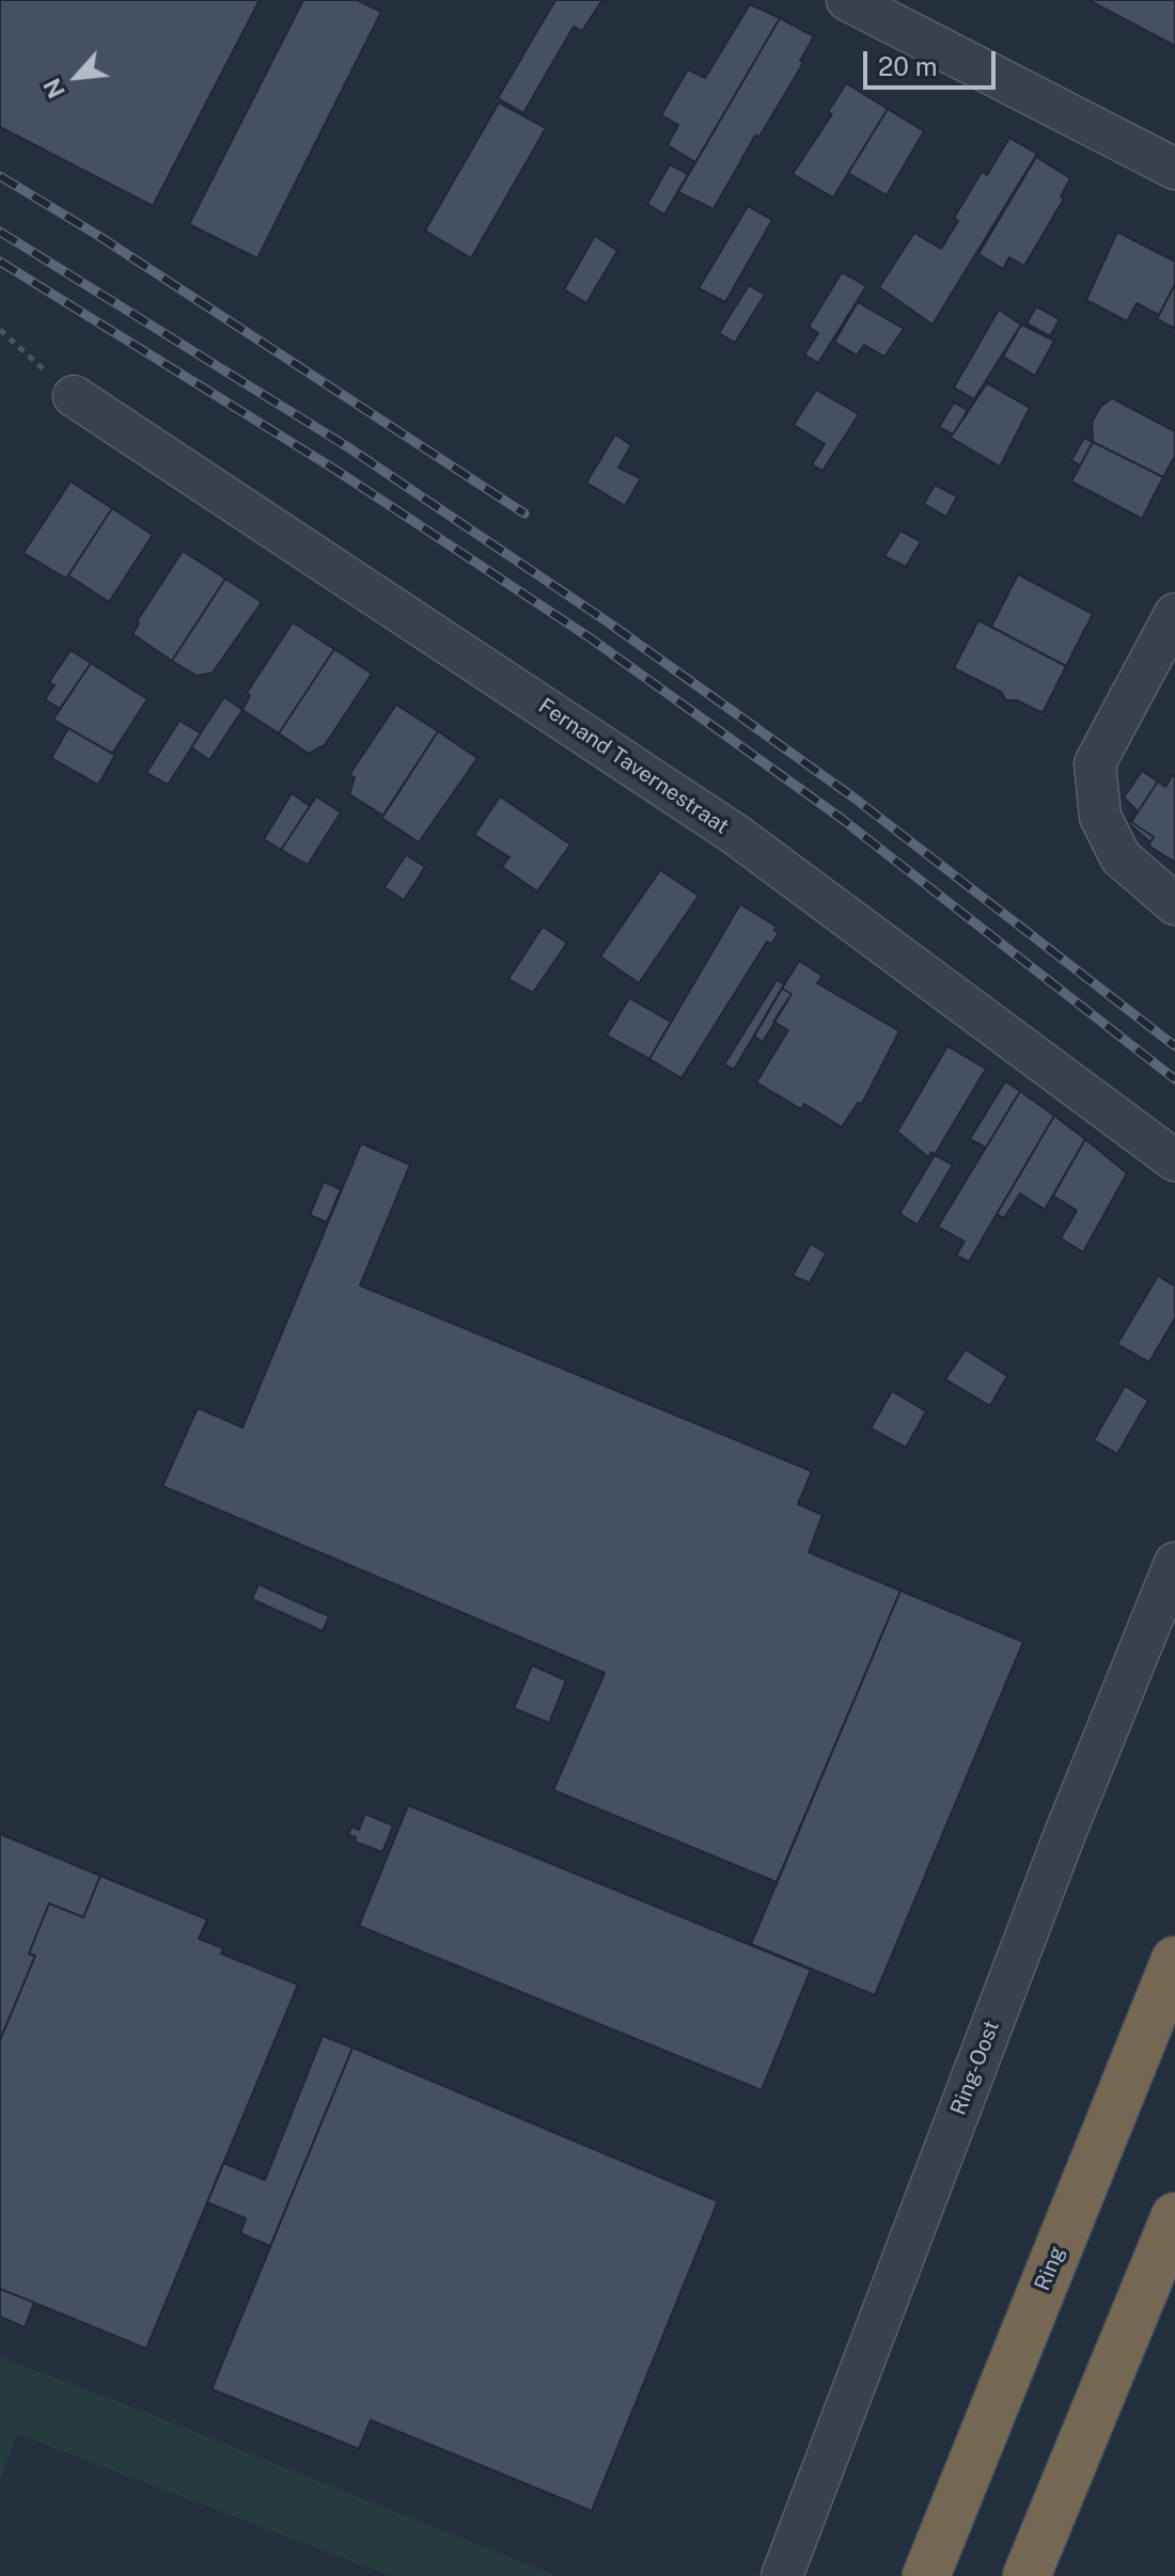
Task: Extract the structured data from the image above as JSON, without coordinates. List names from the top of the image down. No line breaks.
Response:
{"streets":{"highway":["Ring"],"street":["Fernand Tavernestraat","Ring-Oost"]},"scale_bar":"20 m","north":"bottom left"}
